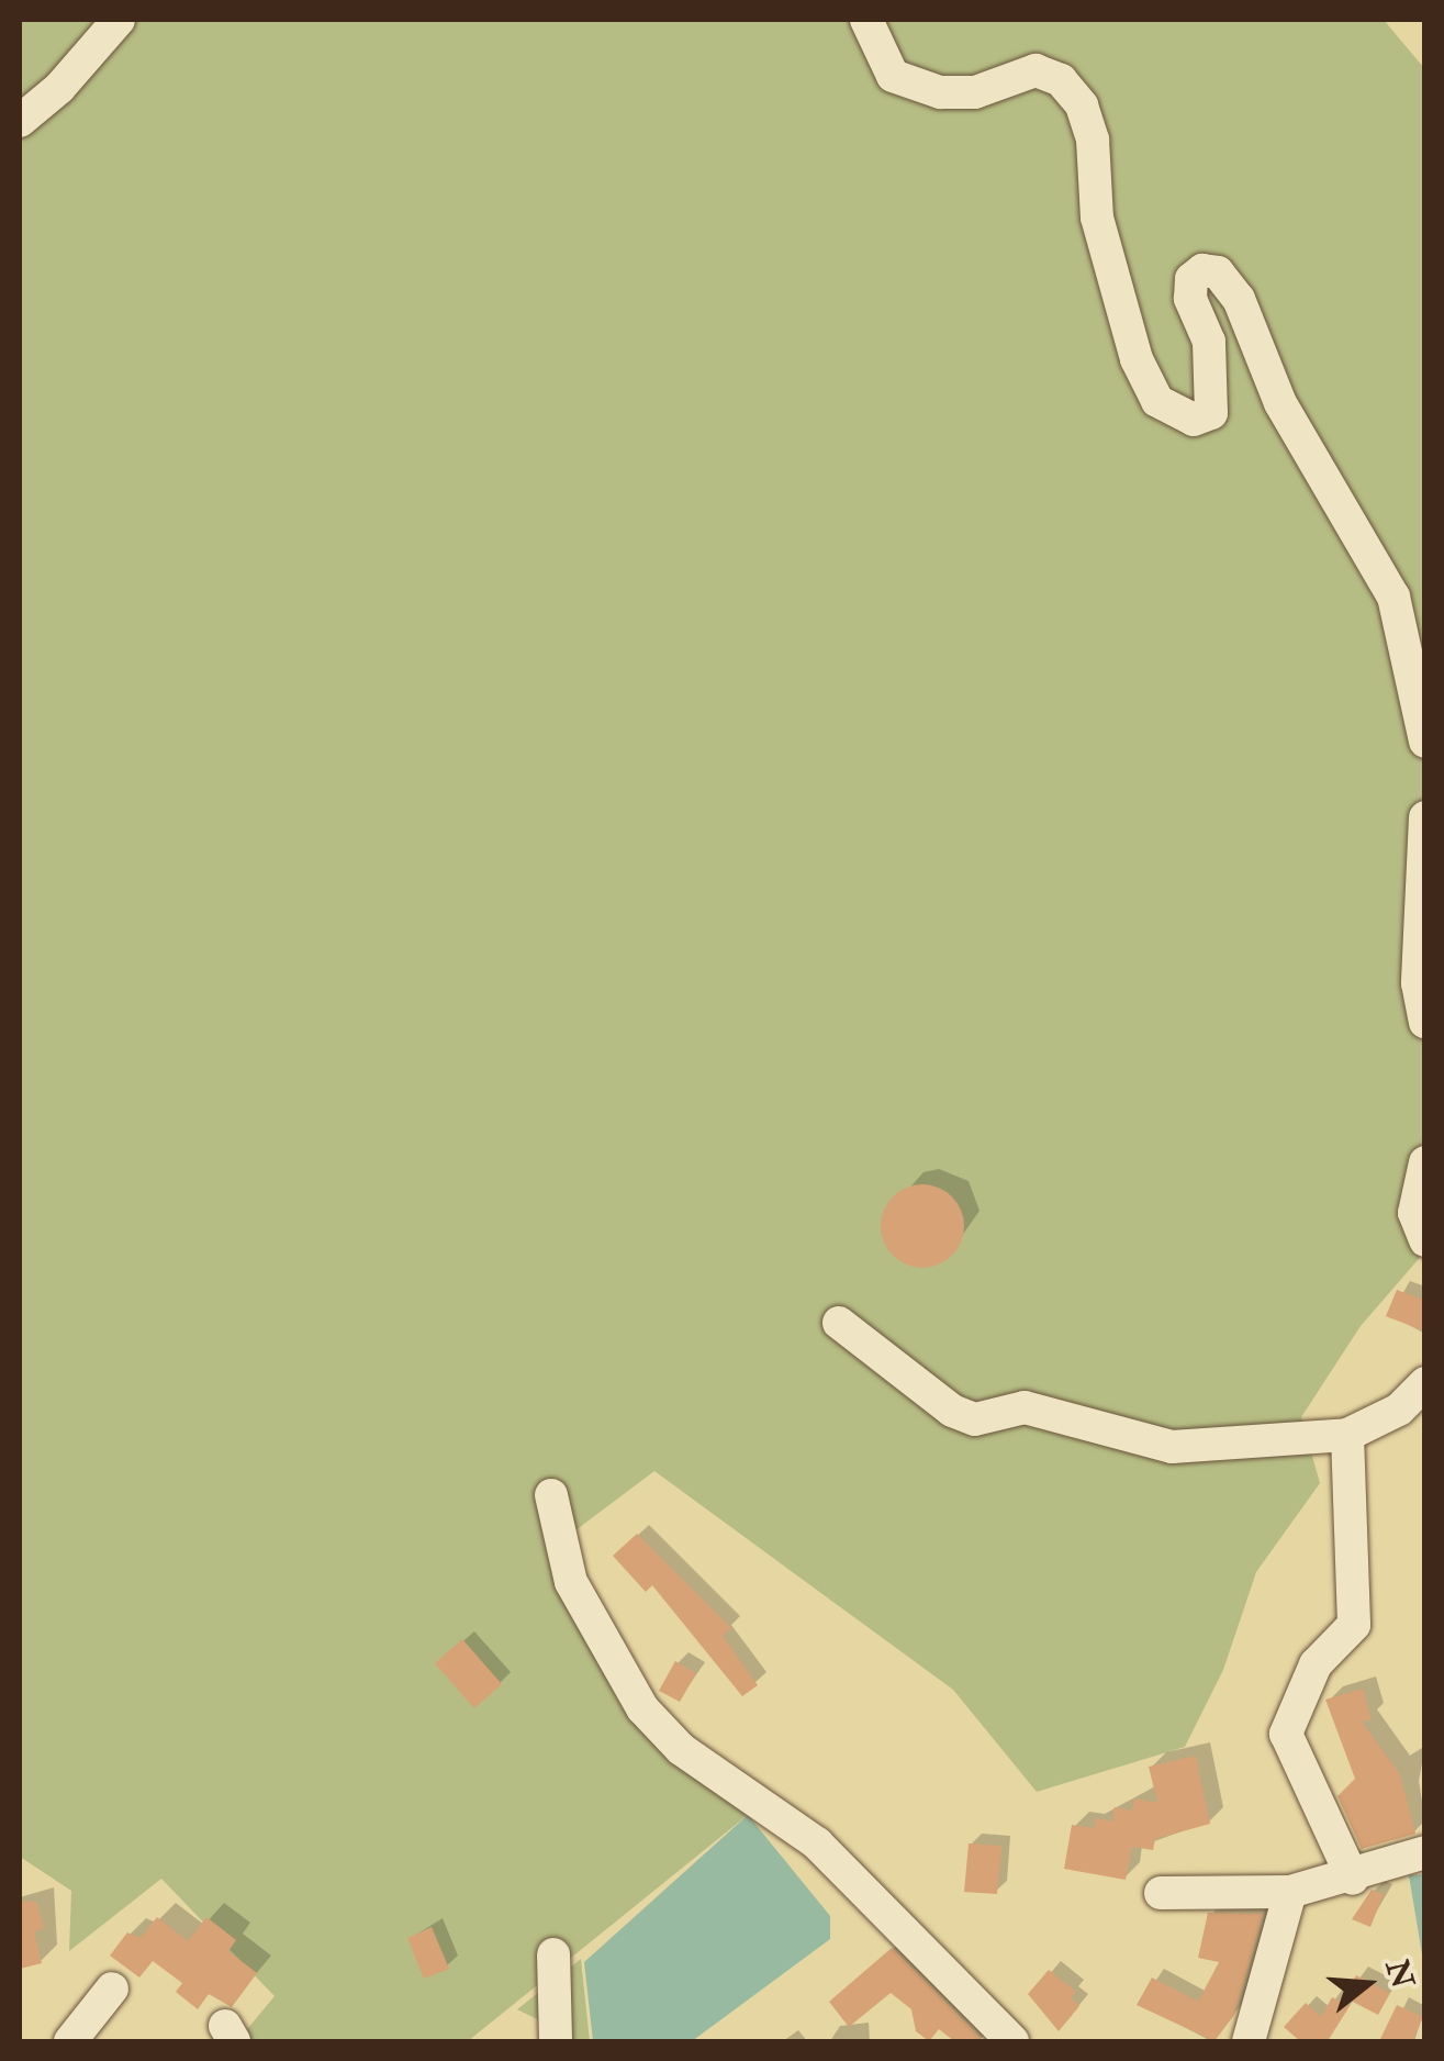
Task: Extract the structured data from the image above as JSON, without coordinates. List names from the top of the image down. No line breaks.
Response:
{"north":"right"}
